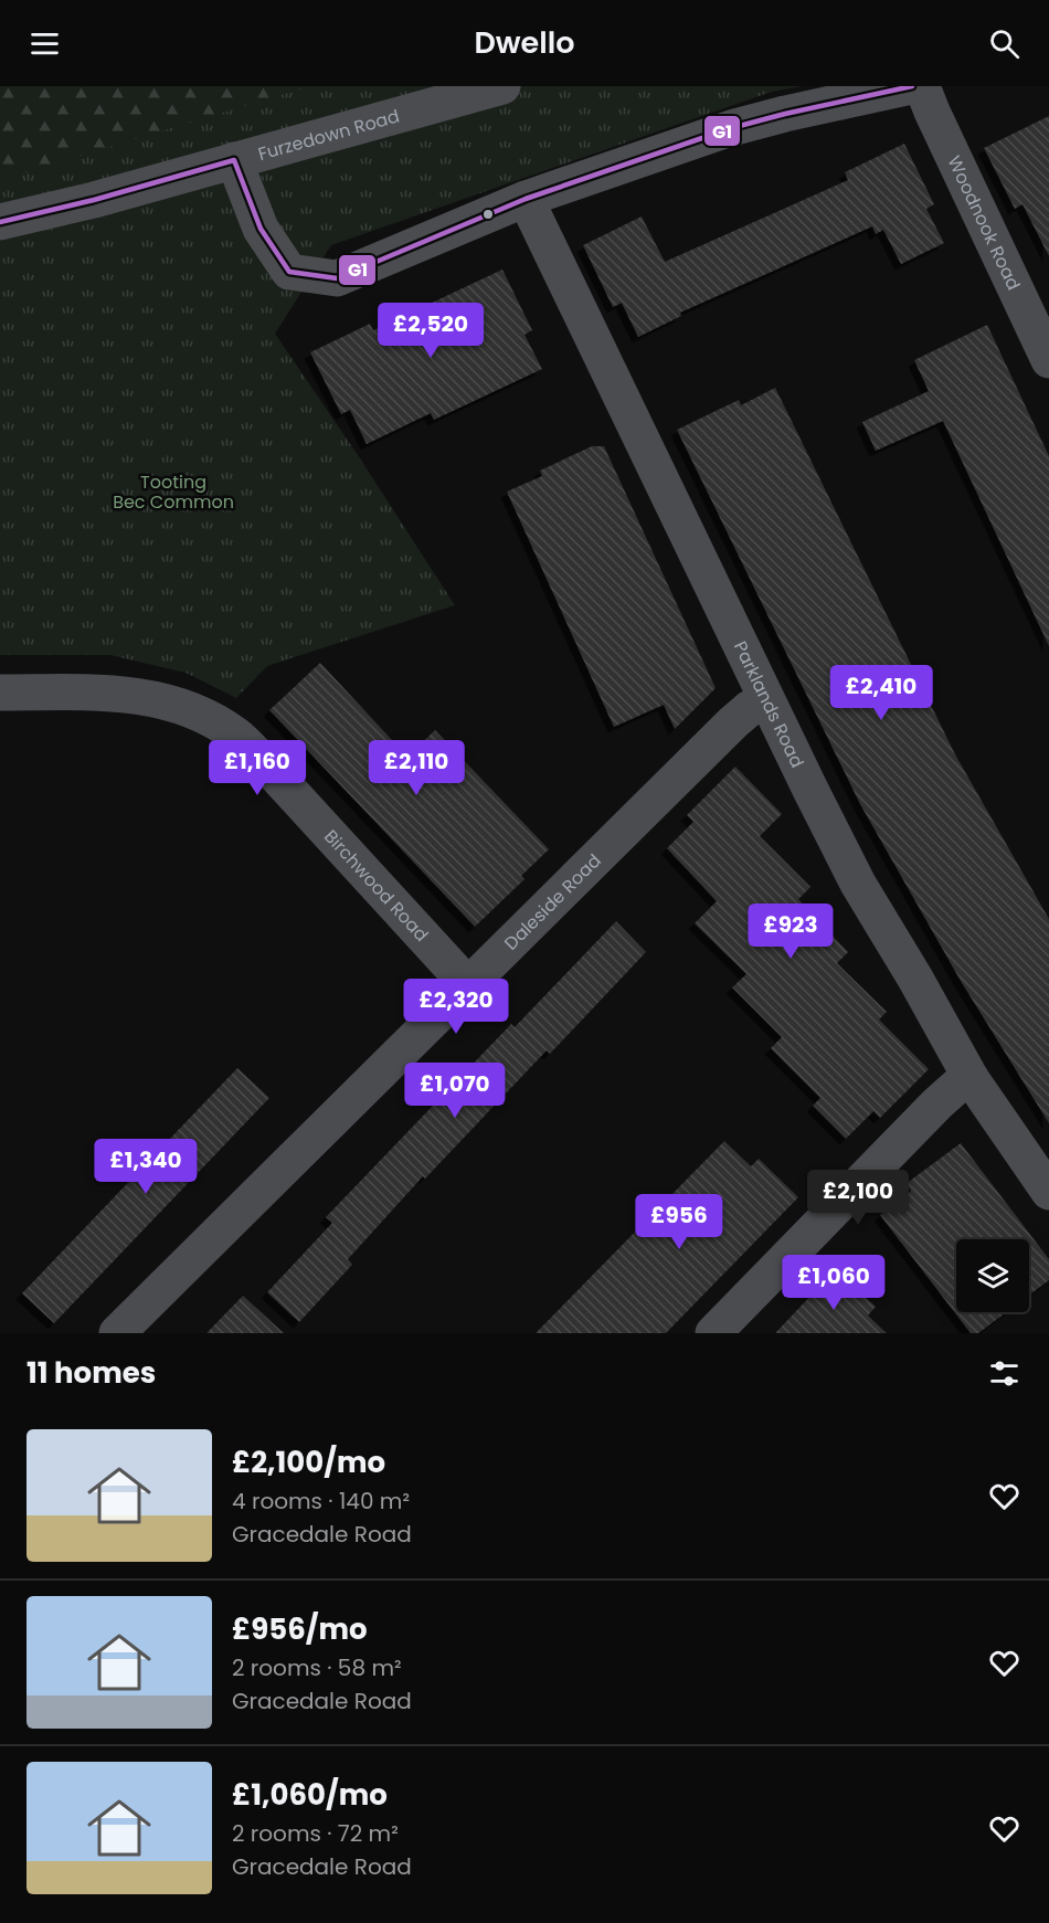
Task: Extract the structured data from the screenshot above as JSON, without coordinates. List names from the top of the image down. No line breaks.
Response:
{"streets":{"street":["Furzedown Road","Woodnook Road","Parklands Road","Birchwood Road","Daleside Road"]},"crossings":[["Parklands Road","Daleside Road"],["Birchwood Road","Daleside Road"]],"parks":["Tooting Bec Common"],"lines":["transit line G1"],"page":{"header":"Dwello","price":["£2,520","£2,410","£1,160","£2,110","£923","£2,320","£1,070","£1,340","£2,100","£956","£1,060"],"heading":"11 homes","list":[{"name":"£2,100/mo","note":"4 rooms · 140 m² · Gracedale Road"},{"name":"£956/mo","note":"2 rooms · 58 m² · Gracedale Road"},{"name":"£1,060/mo","note":"2 rooms · 72 m² · Gracedale Road"}]}}
